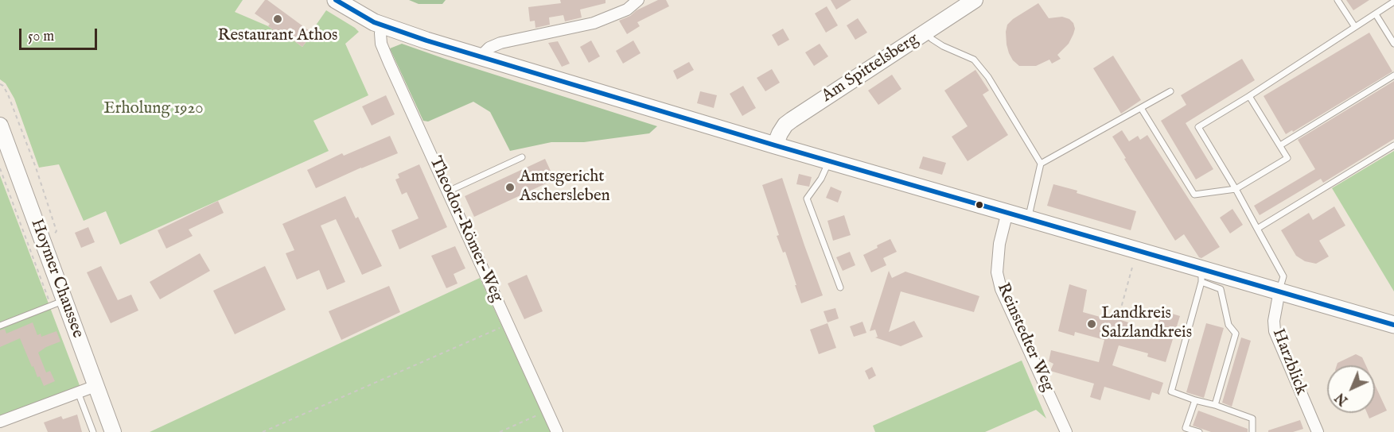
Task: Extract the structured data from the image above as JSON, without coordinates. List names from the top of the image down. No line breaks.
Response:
{"streets":{"main road":["Am Spittelsberg","Hoymer Chaussee"],"street":["Theodor-Römer-Weg","Reinstedter Weg","Harzblick"]},"parks":["Erholung 1920"],"places":["Restaurant Athos","Amtsgericht Aschersleben","Landkreis Salzlandkreis"],"scale_bar":"50 m","north":"bottom left"}
